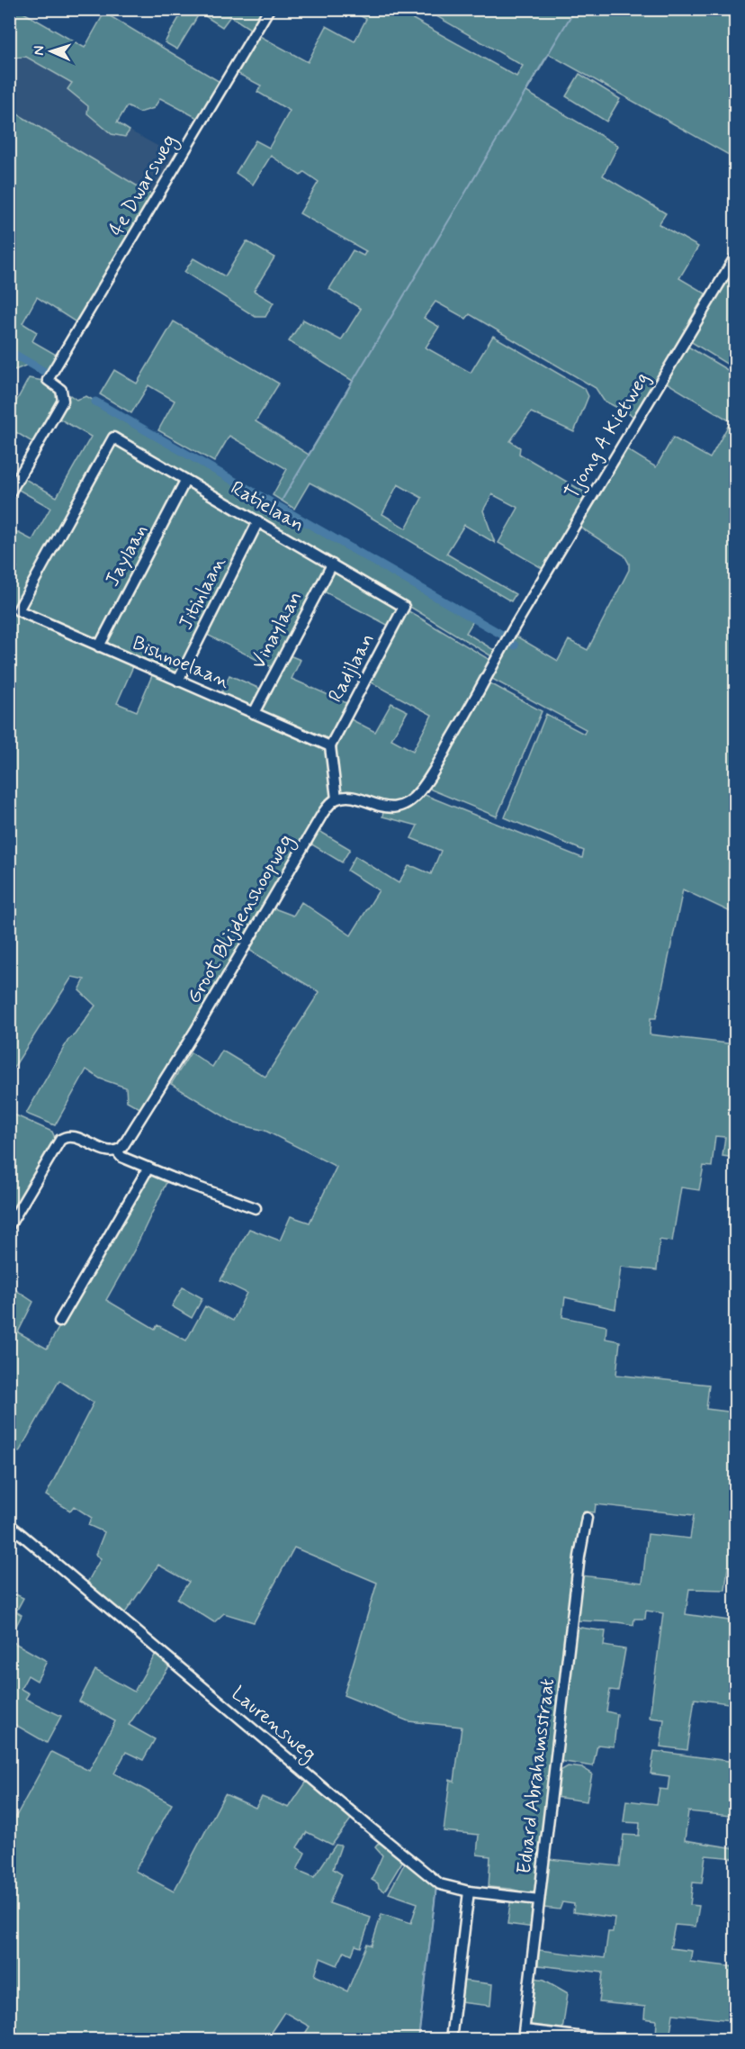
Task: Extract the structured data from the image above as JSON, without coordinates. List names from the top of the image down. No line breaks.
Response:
{"streets":{"street":["4e Dwarsweg","Tjong A Kietweg","Ratielaan","Jaylaan","Jitinlaan","Vinaylaan","Bishnoelaan","Radjlaan","Groot Blijdenshoopweg","Laurensweg","Eduard Abrahamsstraat"]},"crossings":[["Tjong A Kietweg","Groot Blijdenshoopweg"],["Ratielaan","Jaylaan"],["Ratielaan","Jitinlaan"],["Ratielaan","Vinaylaan"],["Ratielaan","Bishnoelaan"],["Ratielaan","Radjlaan"],["Jaylaan","Bishnoelaan"],["Jitinlaan","Bishnoelaan"],["Vinaylaan","Bishnoelaan"],["Bishnoelaan","Radjlaan"],["Laurensweg","Eduard Abrahamsstraat"]],"north":"left"}
